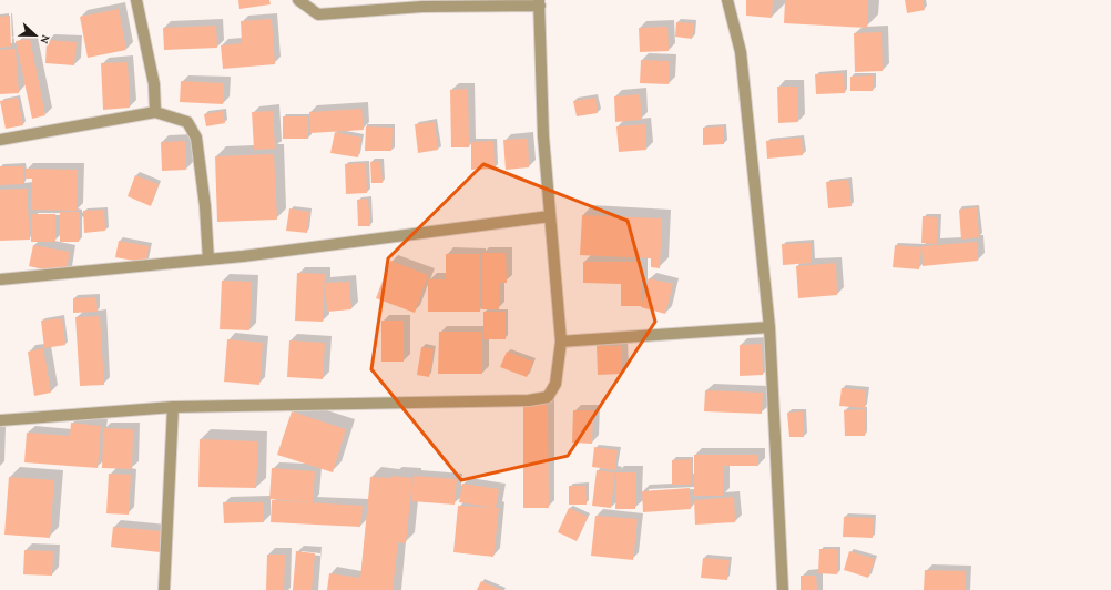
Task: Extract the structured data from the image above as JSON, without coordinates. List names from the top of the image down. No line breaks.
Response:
{"north":"right"}
